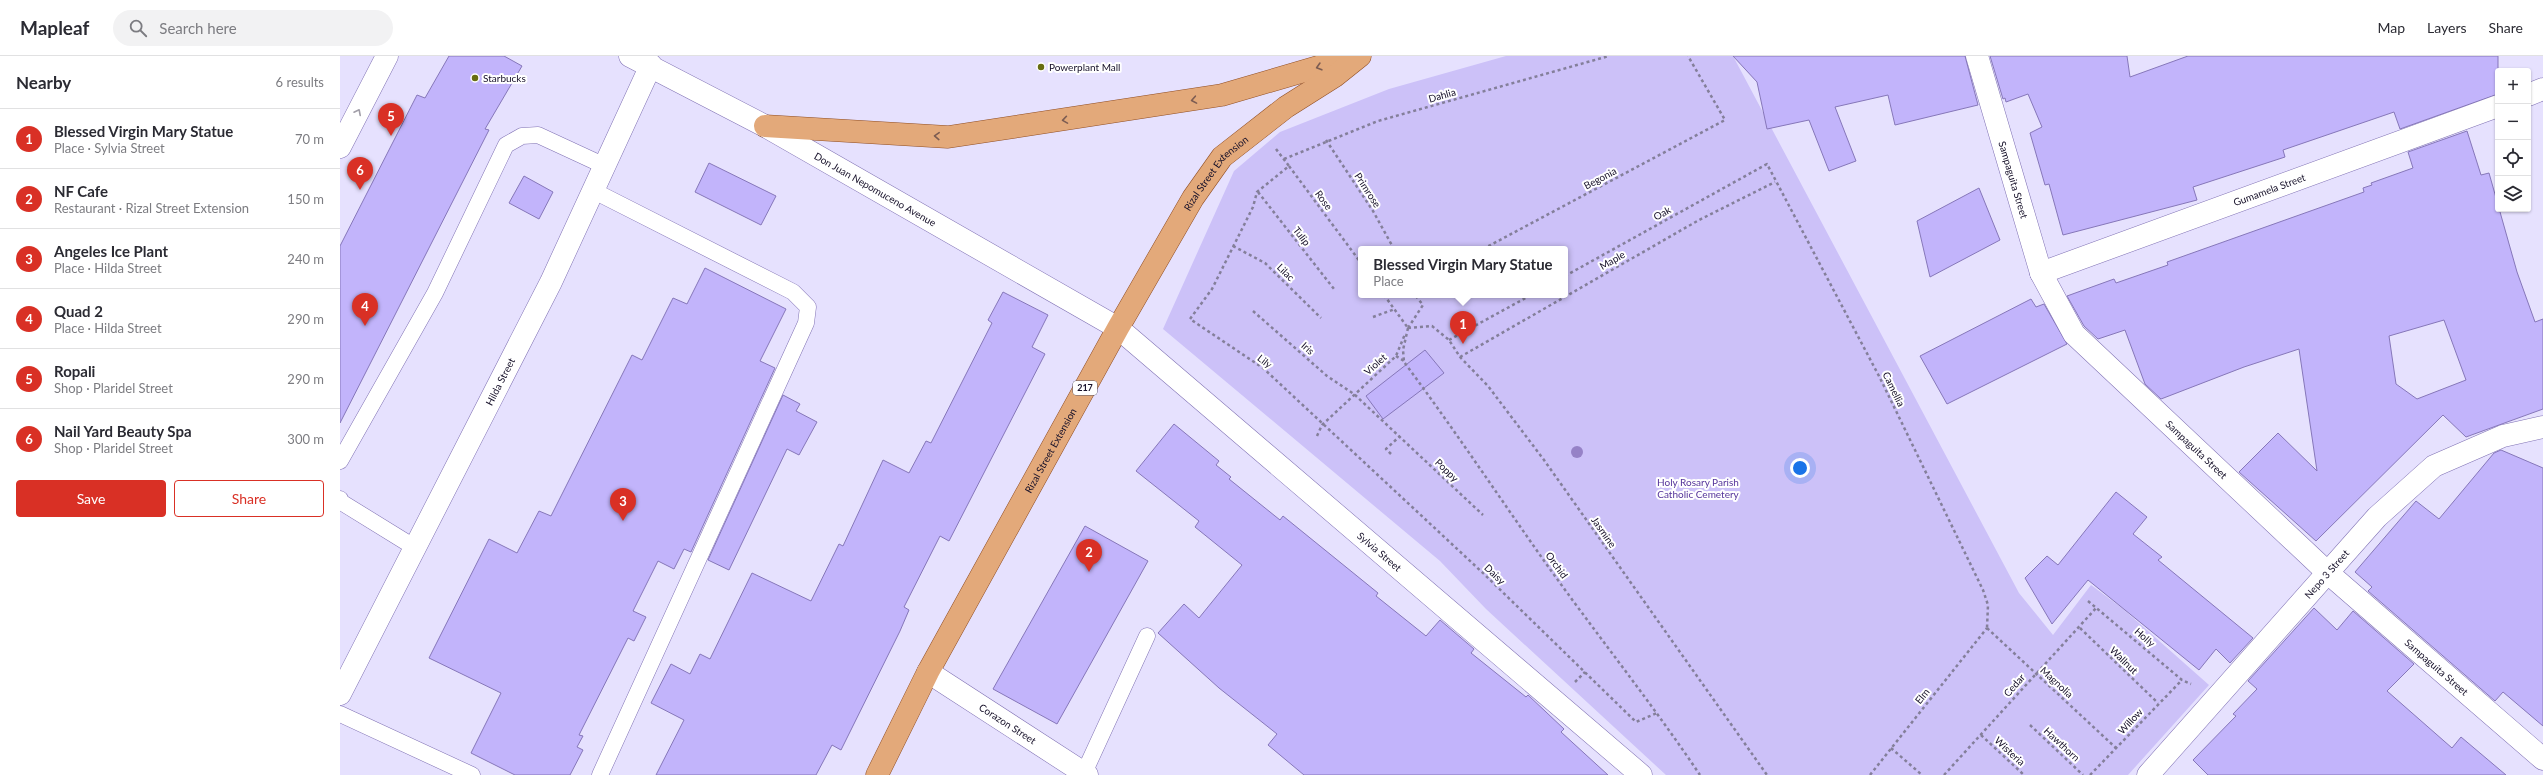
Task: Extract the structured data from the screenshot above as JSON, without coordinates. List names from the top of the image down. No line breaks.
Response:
{"streets":{"main road":["Rizal Street Extension","217"],"street":["Sampaguita Street","Don Juan Nepomuceno Avenue","Gumamela Street","Hilda Street","Sylvia Street","Nepo 3 Street","Corazon Street"],"path":["Dahlia","Begonia","Primrose","Rose","Oak","Tulip","Maple","Lilac","Iris","Lily","Violet","Camellia","Poppy","Jasmine","Orchid","Daisy","Holly","Wallnut","Magnolia","Cedar","Elm","Willow","Hawthorn","Wisteria"]},"crossings":[["Dahlia","Primrose"],["Rizal Street Extension","Don Juan Nepomuceno Avenue"],["Rizal Street Extension","Sylvia Street"],["Rizal Street Extension","Corazon Street"],["Sampaguita Street","Gumamela Street"],["Sampaguita Street","Nepo 3 Street"],["Don Juan Nepomuceno Avenue","Hilda Street"],["Don Juan Nepomuceno Avenue","Sylvia Street"],["Oak","Camellia"],["Maple","Camellia"],["Maple","Jasmine"],["Lilac","Lily"],["Iris","Violet"],["Iris","Poppy"],["Lily","Violet"],["Lily","Daisy"],["Violet","Poppy"],["Violet","Jasmine"],["Violet","Orchid"],["Violet","Daisy"],["Camellia","Magnolia"],["Camellia","Elm"],["Orchid","Daisy"],["Holly","Cedar"],["Holly","Willow"],["Wallnut","Cedar"],["Wallnut","Willow"],["Magnolia","Cedar"],["Magnolia","Elm"],["Magnolia","Willow"],["Cedar","Wisteria"]],"parks":["Holy Rosary Parish Catholic Cemetery"],"places":["Powerplant Mall","Starbucks"],"page":{"header":"Mapleaf","search":"Search here","nav":["Map","Layers","Share"],"heading":["Nearby","6 results"],"map_buttons":["+","−"],"pins":["5","6","4","1","3","2"],"list":[{"mark":"1","name":"Blessed Virgin Mary Statue","note":"Place · Sylvia Street","value":"70 m"},{"mark":"2","name":"NF Cafe","note":"Restaurant · Rizal Street Extension","value":"150 m"},{"mark":"3","name":"Angeles Ice Plant","note":"Place · Hilda Street","value":"240 m"},{"mark":"4","name":"Quad 2","note":"Place · Hilda Street","value":"290 m"},{"mark":"5","name":"Ropali","note":"Shop · Plaridel Street","value":"290 m"},{"mark":"6","name":"Nail Yard Beauty Spa","note":"Shop · Plaridel Street","value":"300 m"}],"popup":["Blessed Virgin Mary Statue","Place"],"buttons":["Save","Share"]}}
